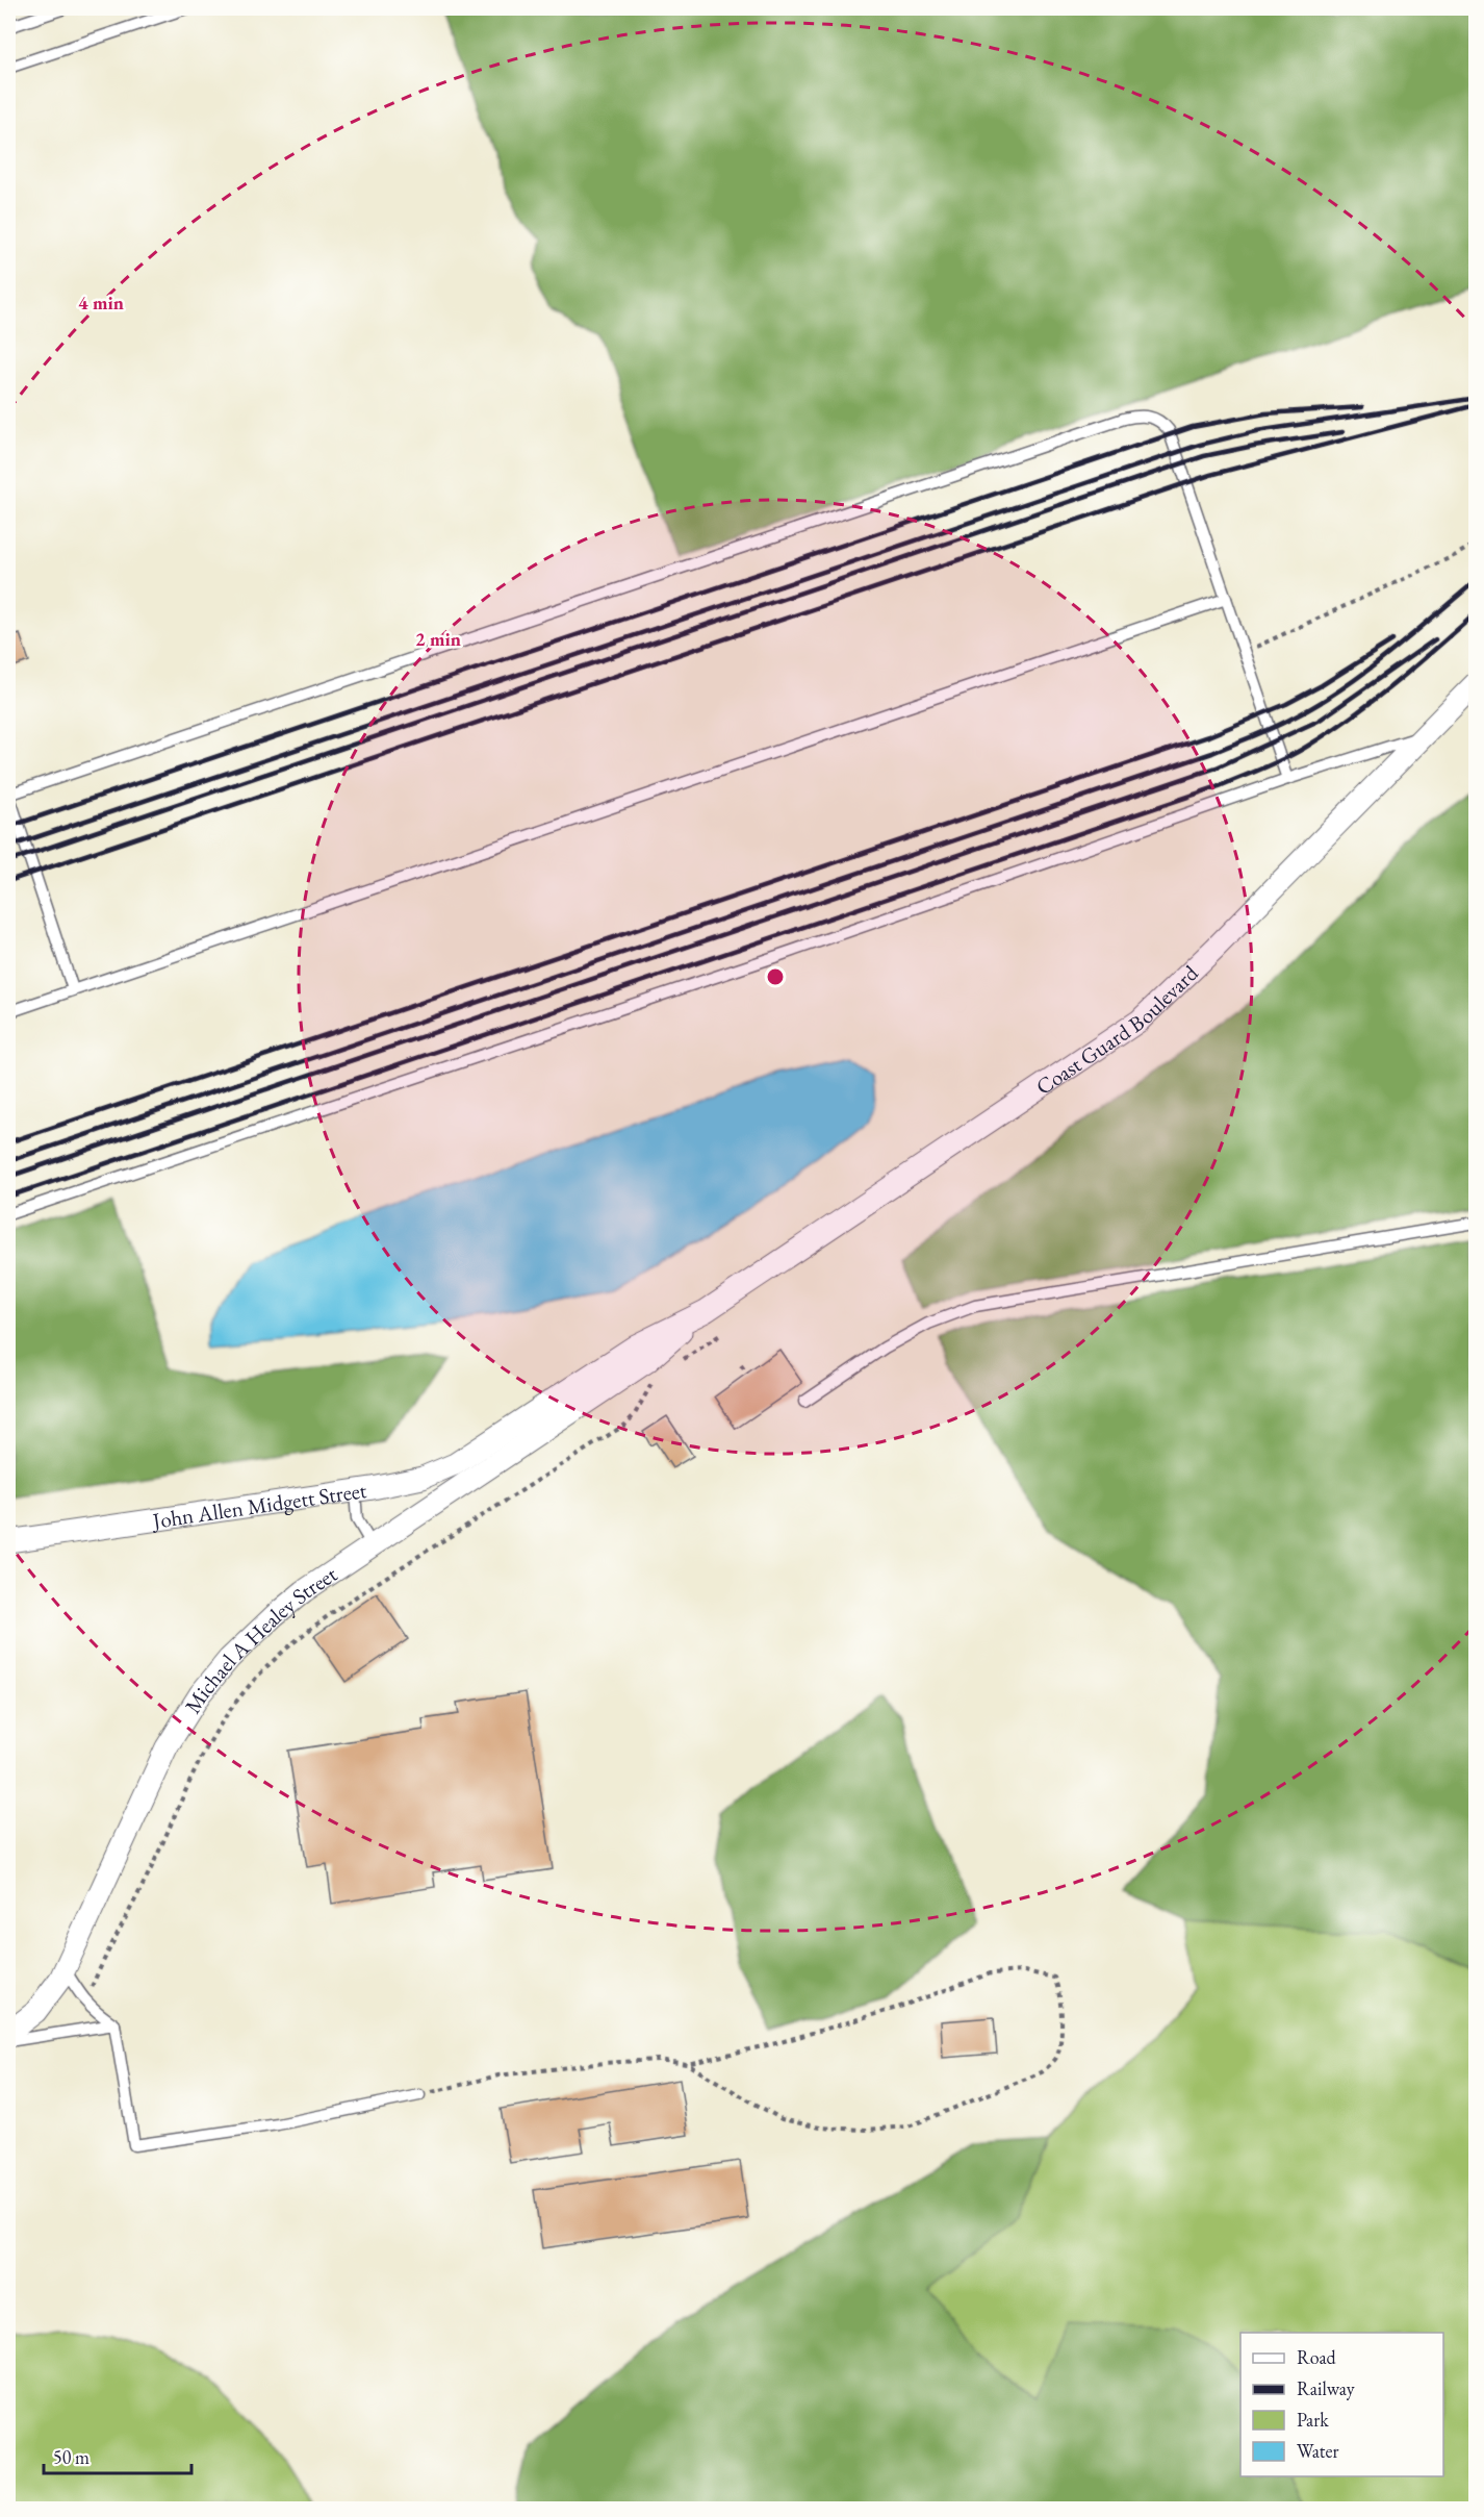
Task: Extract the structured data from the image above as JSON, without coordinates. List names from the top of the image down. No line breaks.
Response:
{"streets":{"street":["Coast Guard Boulevard","John Allen Midgett Street","Michael A Healey Street"]},"crossings":[["Coast Guard Boulevard","John Allen Midgett Street"],["Coast Guard Boulevard","Michael A Healey Street"],["John Allen Midgett Street","Michael A Healey Street"]],"legend":["Road","Railway","Park","Water"],"scale_bar":"50 m","rings":["4 min","2 min"]}
